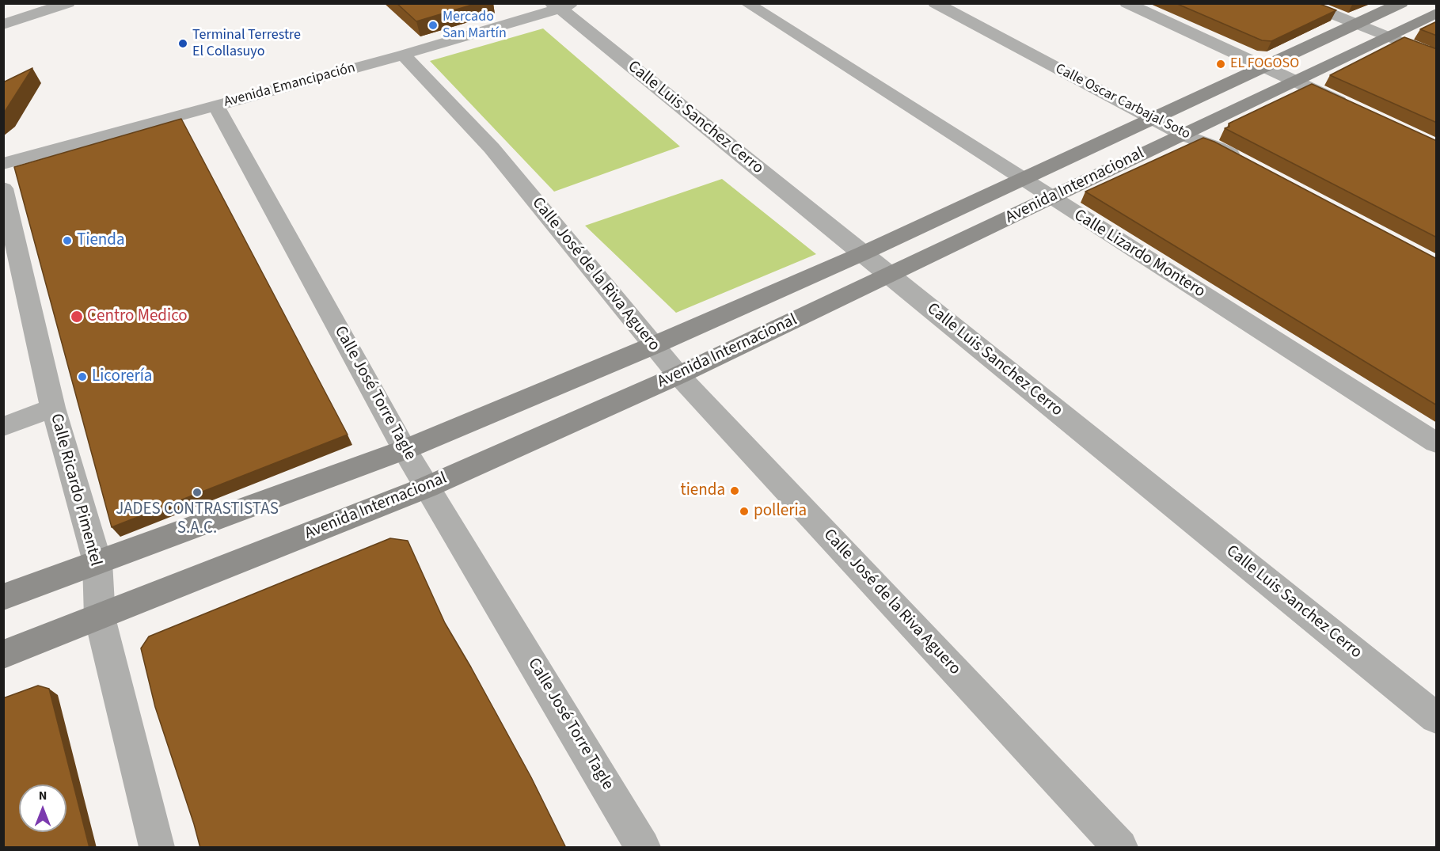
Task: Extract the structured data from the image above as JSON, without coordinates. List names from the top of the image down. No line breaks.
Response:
{"streets":{"main road":["Avenida Internacional"],"street":["Avenida Emancipación","Calle Oscar Carbajal Soto","Calle Luis Sanchez Cerro","Calle Lizardo Montero","Calle José de la Riva Aguero","Calle José Torre Tagle","Calle Ricardo Pimentel"]},"crossings":[["Avenida Emancipación","Calle Luis Sanchez Cerro"],["Avenida Emancipación","Calle José de la Riva Aguero"],["Avenida Emancipación","Calle José Torre Tagle"],["Calle Oscar Carbajal Soto","Avenida Internacional"],["Calle Luis Sanchez Cerro","Avenida Internacional"],["Avenida Internacional","Calle Lizardo Montero"],["Avenida Internacional","Calle José de la Riva Aguero"],["Avenida Internacional","Calle José Torre Tagle"],["Avenida Internacional","Calle Ricardo Pimentel"]],"places":["Mercado San Martín","Terminal Terrestre El Collasuyo","EL FOGOSO","Tienda","Centro Medico","Licorería","tienda","JADES CONTRASTISTAS S.A.C.","polleria"],"north":"top"}
